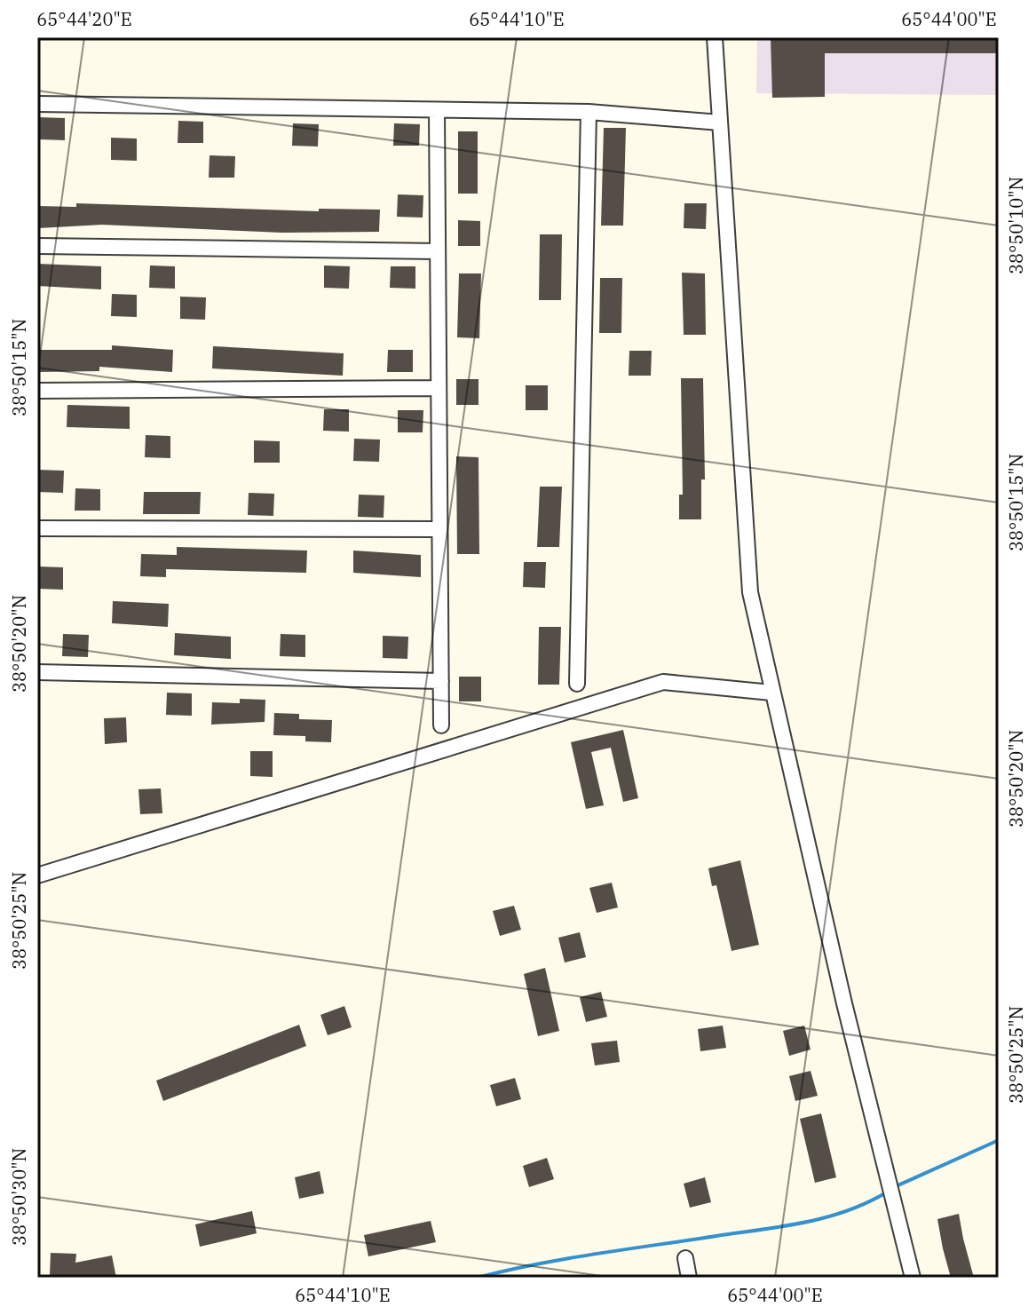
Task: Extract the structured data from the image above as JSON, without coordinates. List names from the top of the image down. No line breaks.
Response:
{"coordinates":["65°44'20\"E","65°44'10\"E","65°44'00\"E","38°50'10\"N","38°50'15\"N","38°50'20\"N","38°50'25\"N","38°50'30\"N"]}
